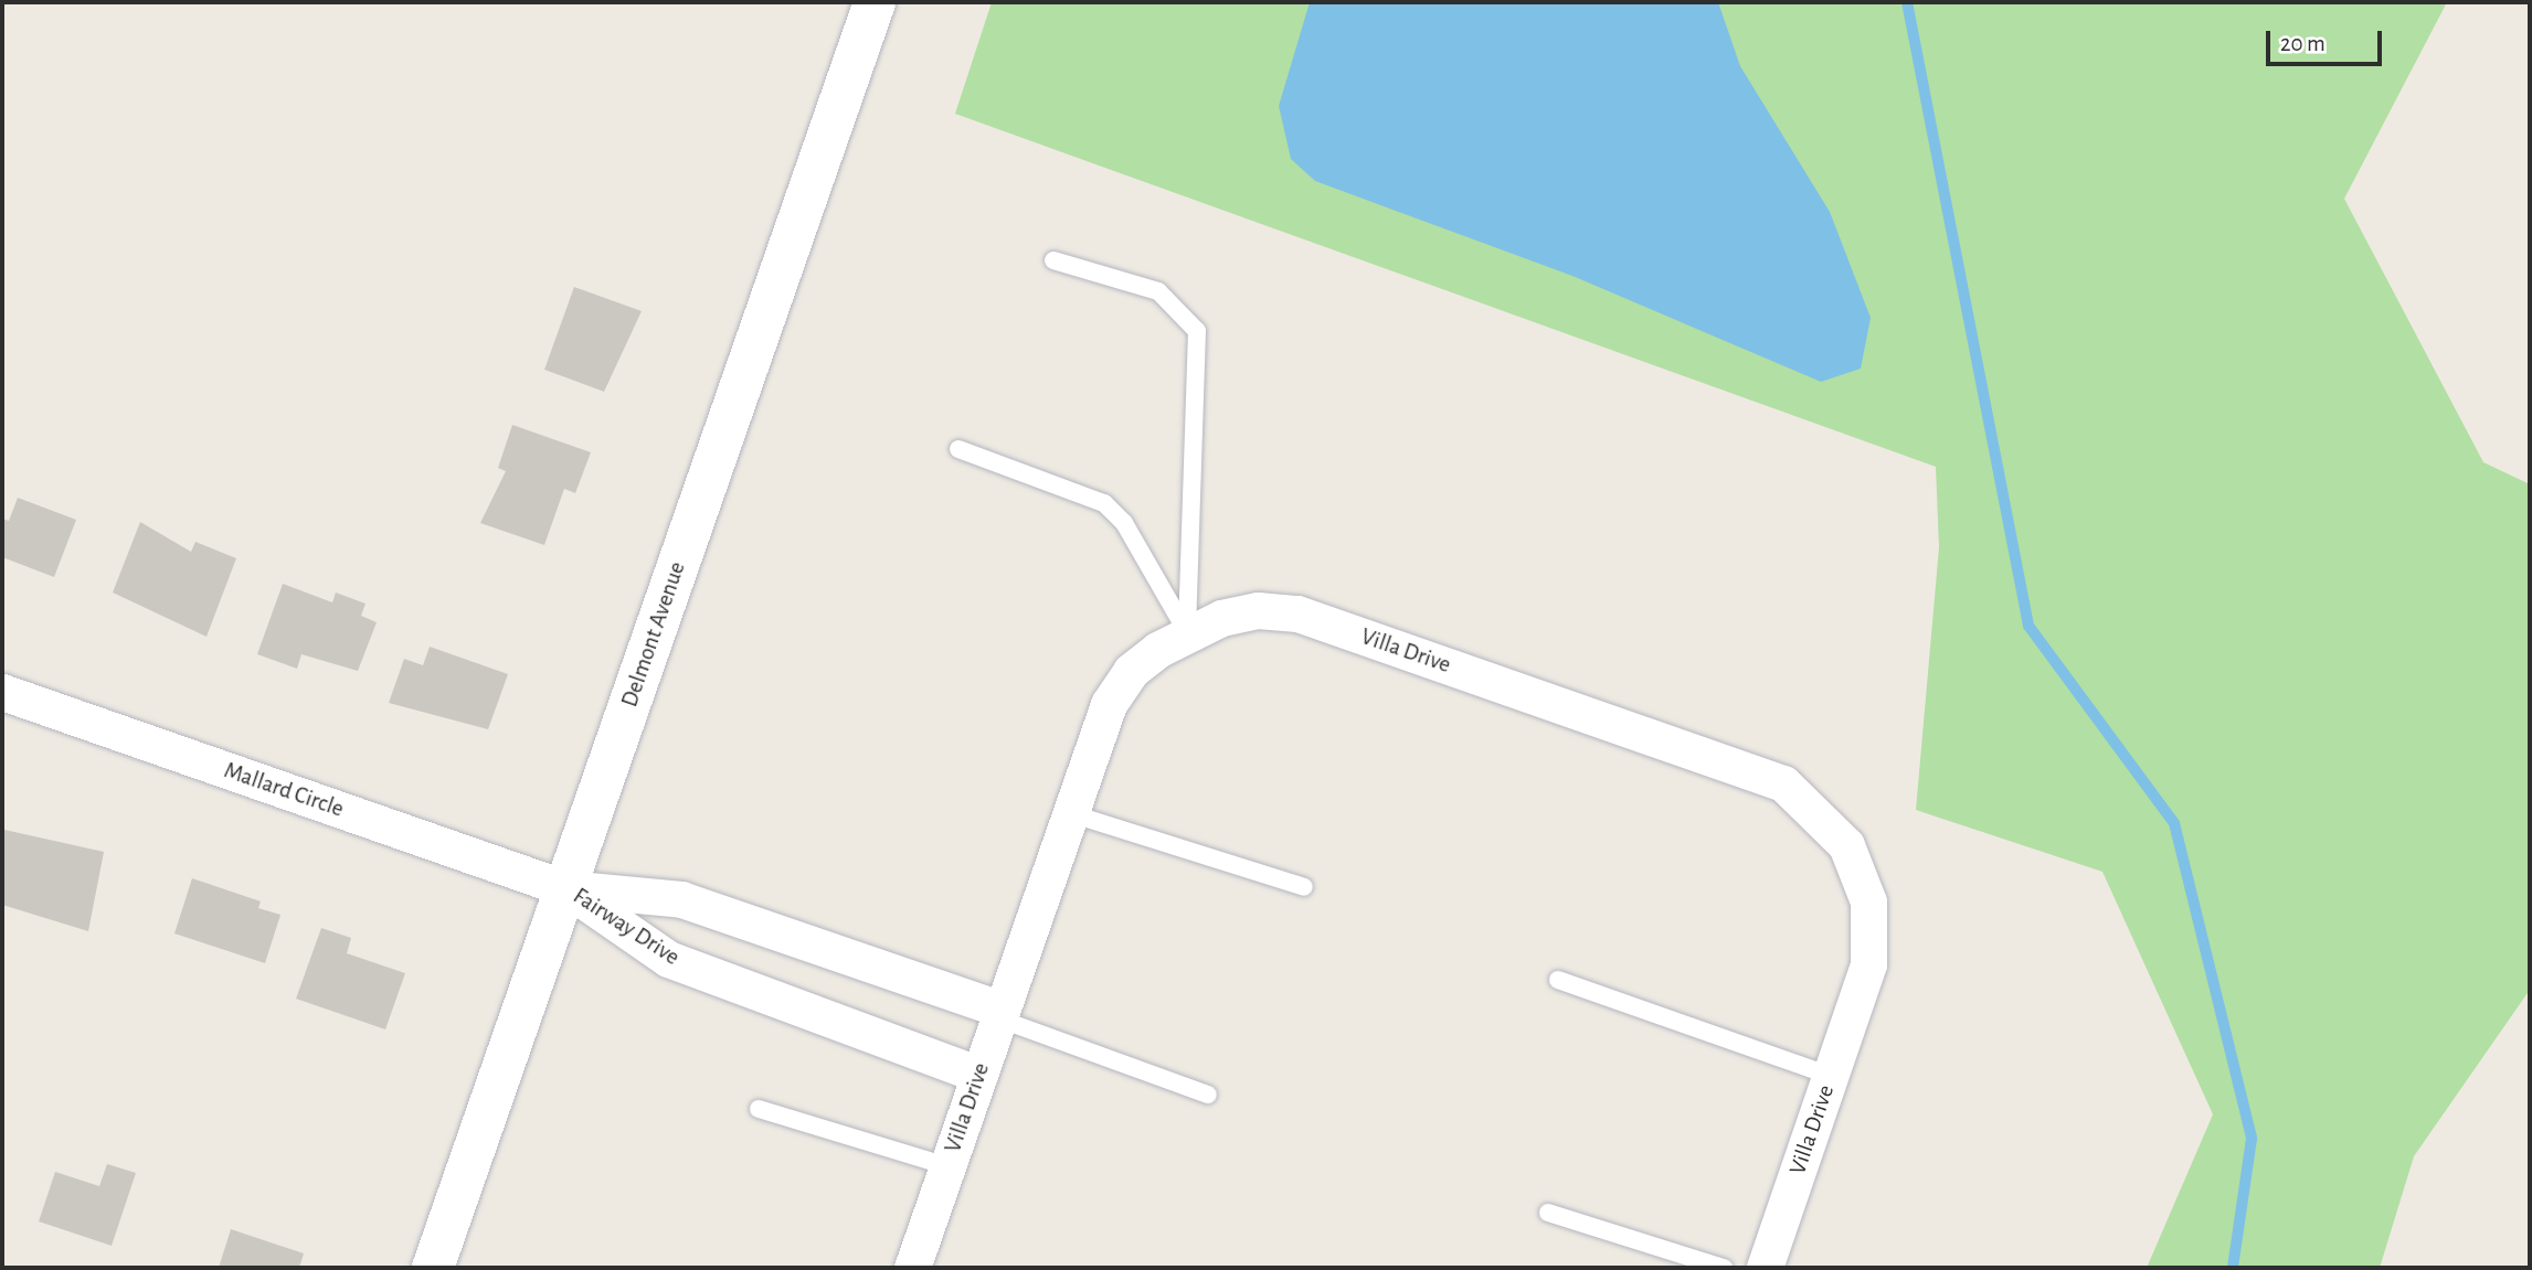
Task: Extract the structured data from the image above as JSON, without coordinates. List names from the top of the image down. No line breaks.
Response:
{"streets":{"street":["Delmont Avenue","Villa Drive","Mallard Circle","Fairway Drive"]},"crossings":[["Delmont Avenue","Mallard Circle"],["Delmont Avenue","Fairway Drive"],["Villa Drive","Fairway Drive"],["Mallard Circle","Fairway Drive"]],"scale_bar":"20 m"}
